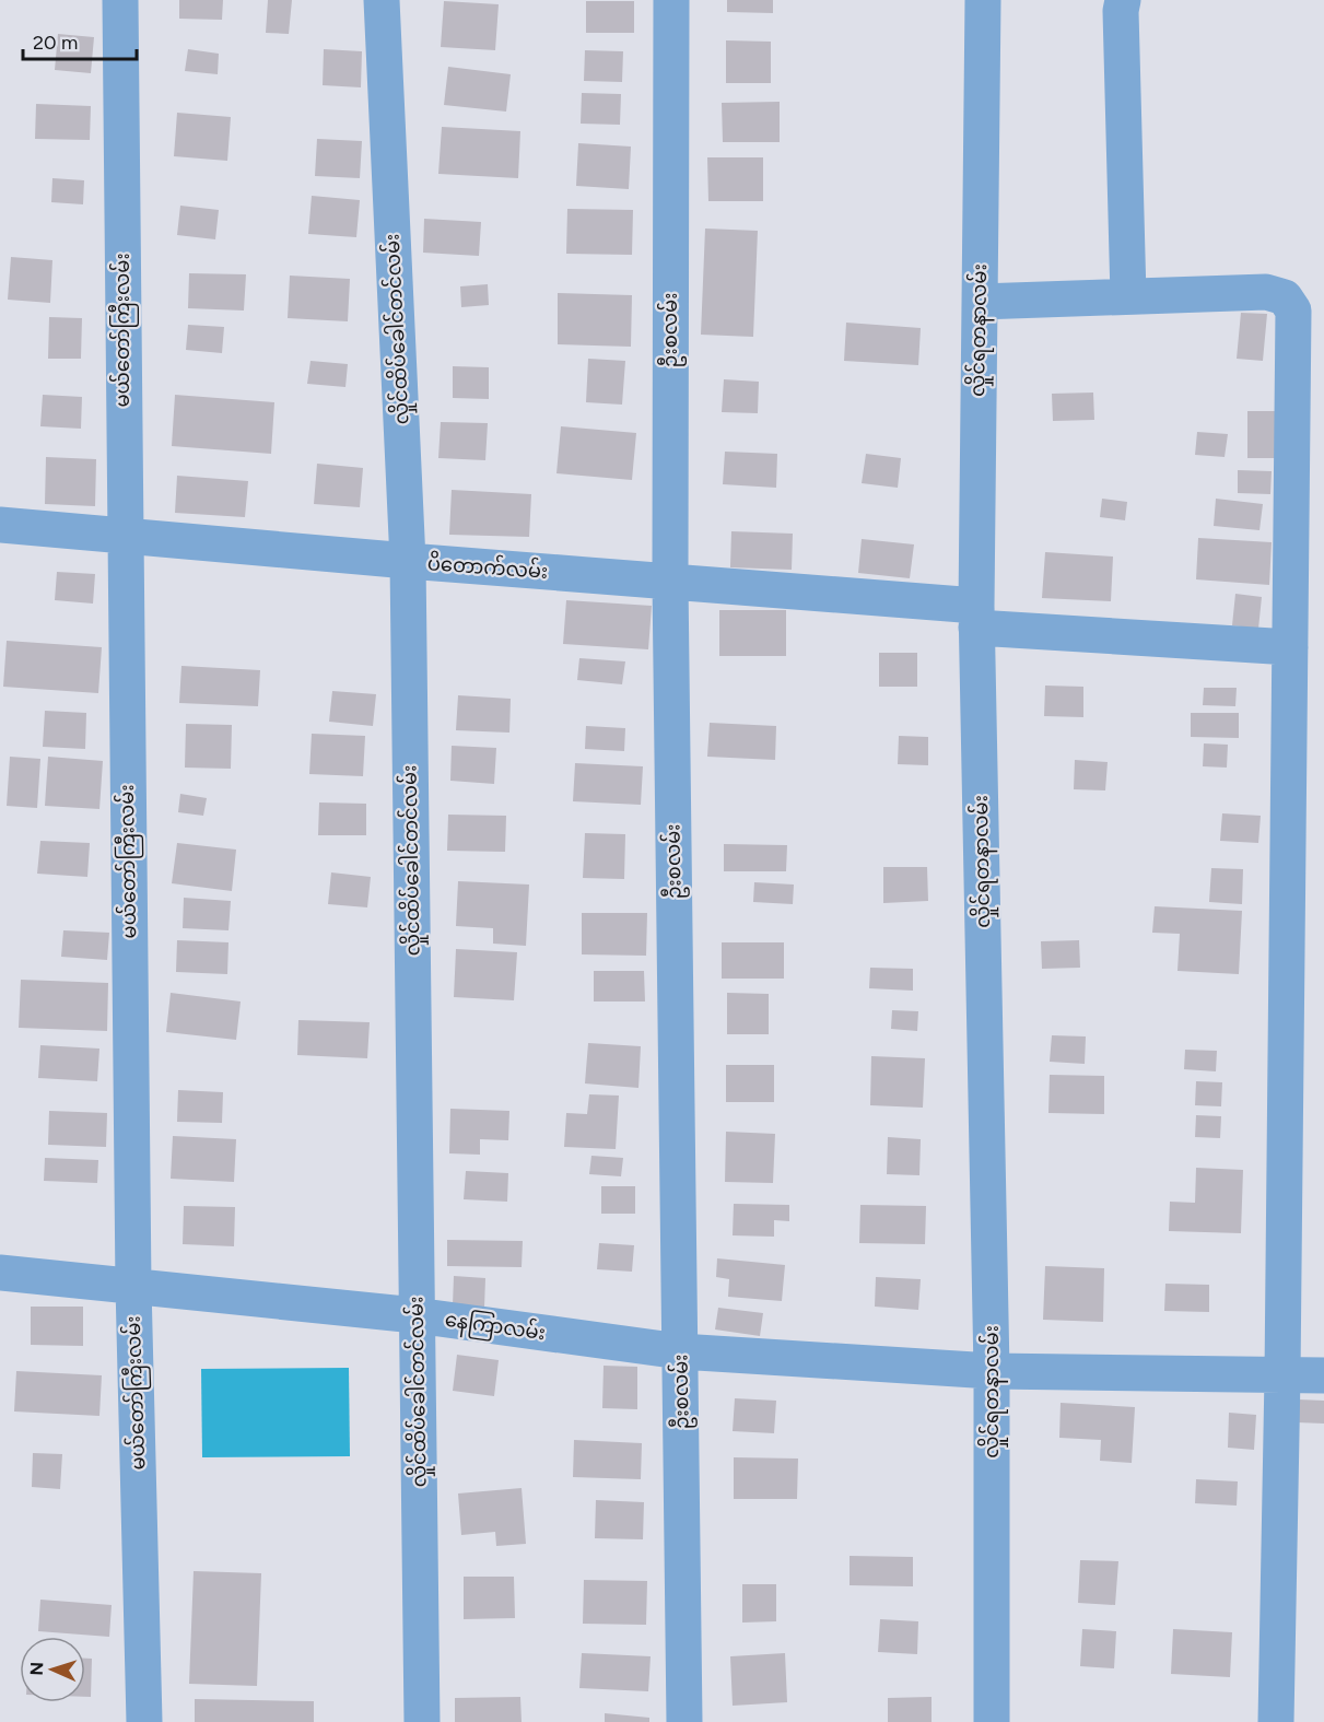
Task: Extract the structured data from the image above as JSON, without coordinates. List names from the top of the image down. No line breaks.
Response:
{"streets":{"street":["လှိုင်ထိပ်ခေါင်တင်လမ်း","မယ်တော်ကြီးလမ်း","ဦးစလမ်း","လှိုင်ရတနာလမ်း","ပိတောက်လမ်း","နေကြာလမ်း"]},"crossings":[["လှိုင်ထိပ်ခေါင်တင်လမ်း","ပိတောက်လမ်း"],["လှိုင်ထိပ်ခေါင်တင်လမ်း","နေကြာလမ်း"],["မယ်တော်ကြီးလမ်း","ပိတောက်လမ်း"],["မယ်တော်ကြီးလမ်း","နေကြာလမ်း"],["ဦးစလမ်း","ပိတောက်လမ်း"],["ဦးစလမ်း","နေကြာလမ်း"],["လှိုင်ရတနာလမ်း","ပိတောက်လမ်း"],["လှိုင်ရတနာလမ်း","နေကြာလမ်း"]],"scale_bar":"20 m","north":"left"}
